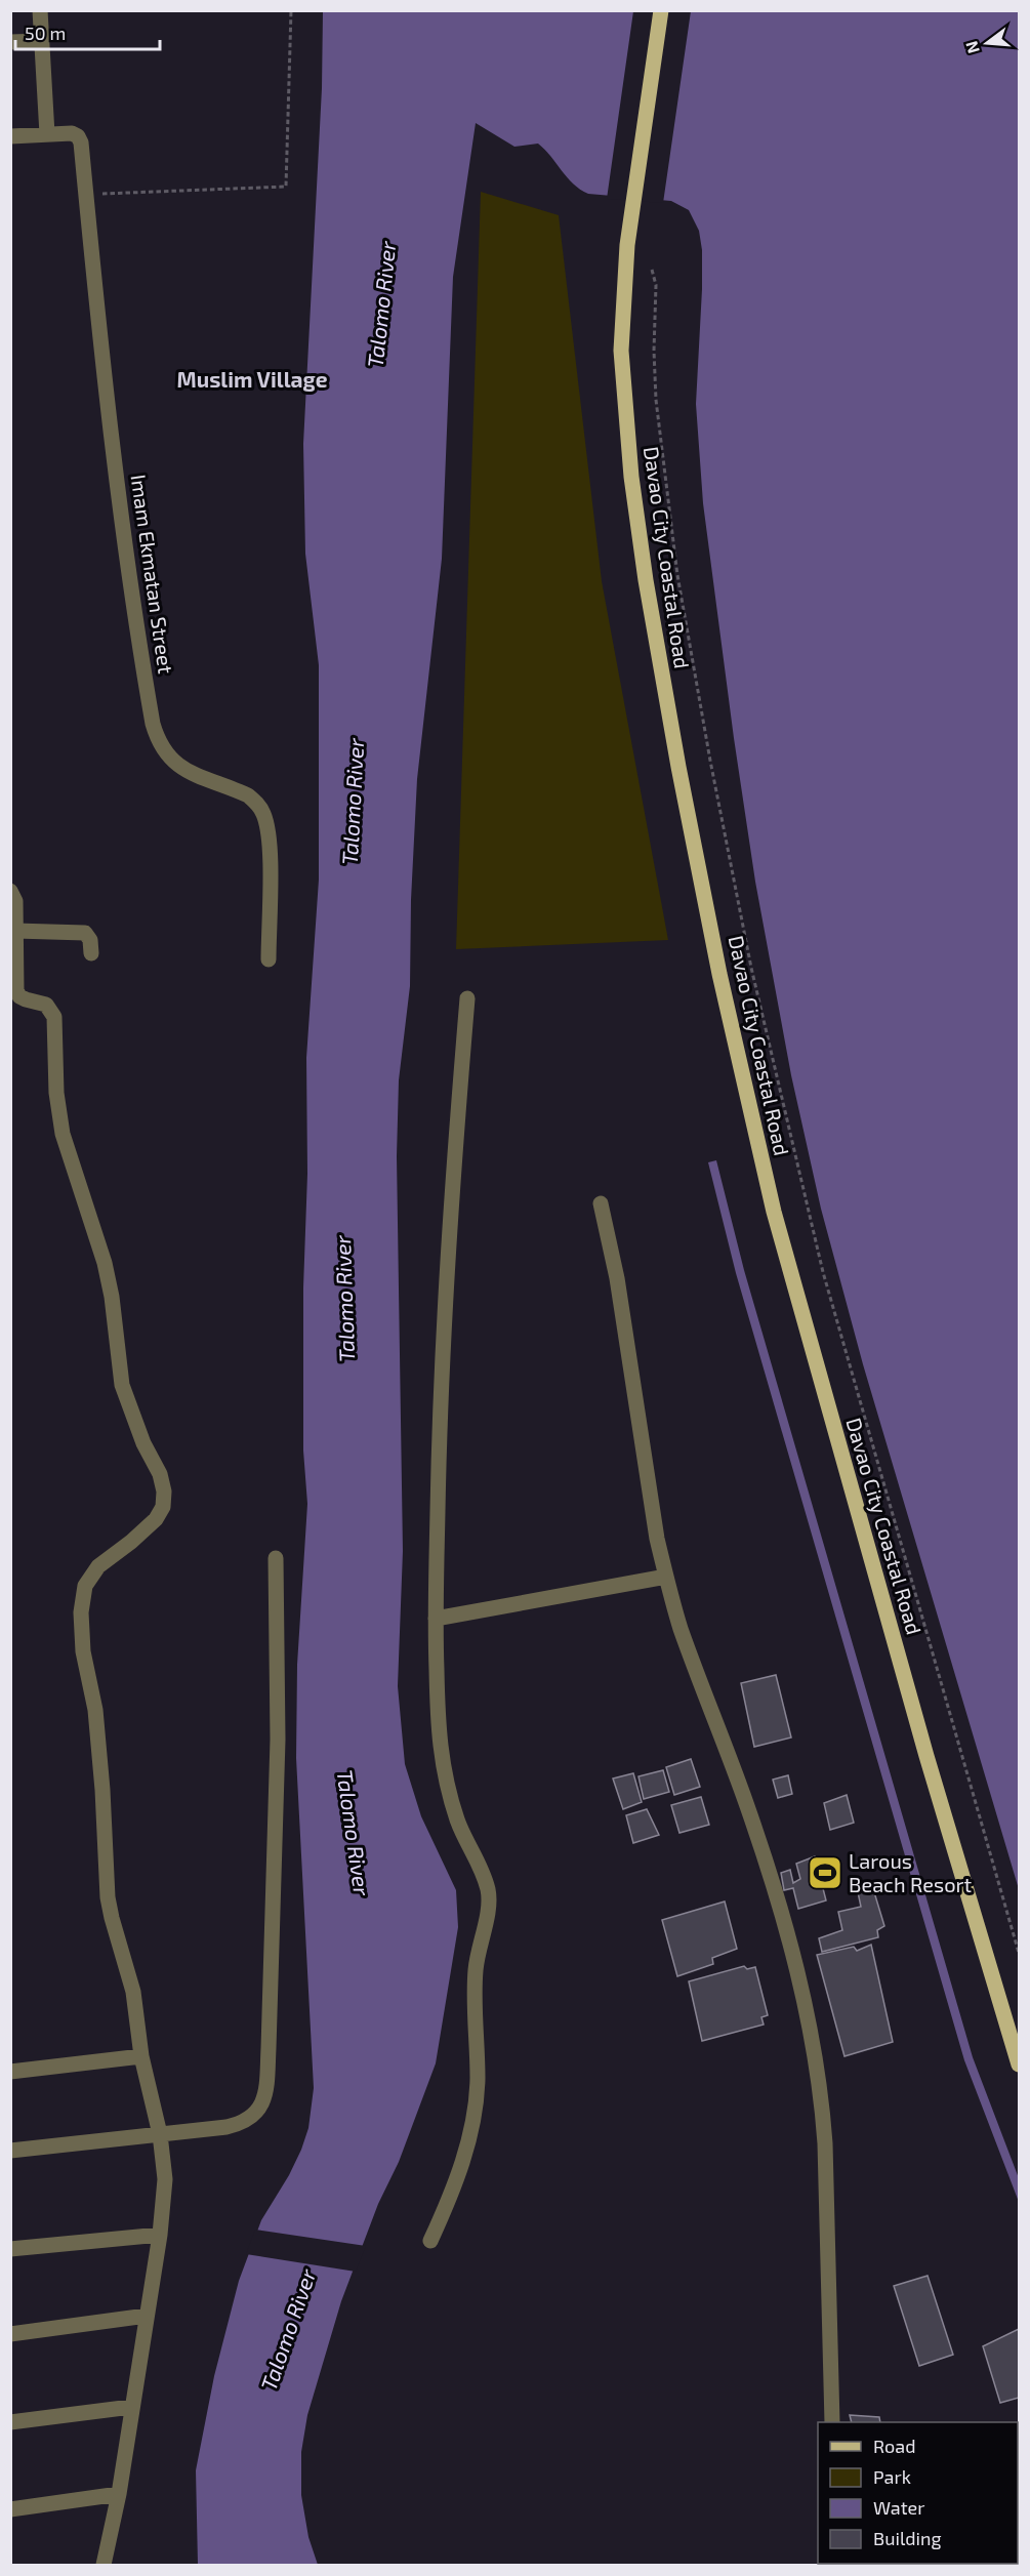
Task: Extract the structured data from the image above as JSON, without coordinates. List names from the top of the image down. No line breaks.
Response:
{"streets":{"main road":["Davao City Coastal Road"],"street":["Imam Ekmatan Street"]},"districts":["Muslim Village"],"water":["Talomo River"],"places":{"sports":["Larous Beach Resort"]},"legend":["Road","Park","Water","Building"],"scale_bar":"50 m","north":"left"}
